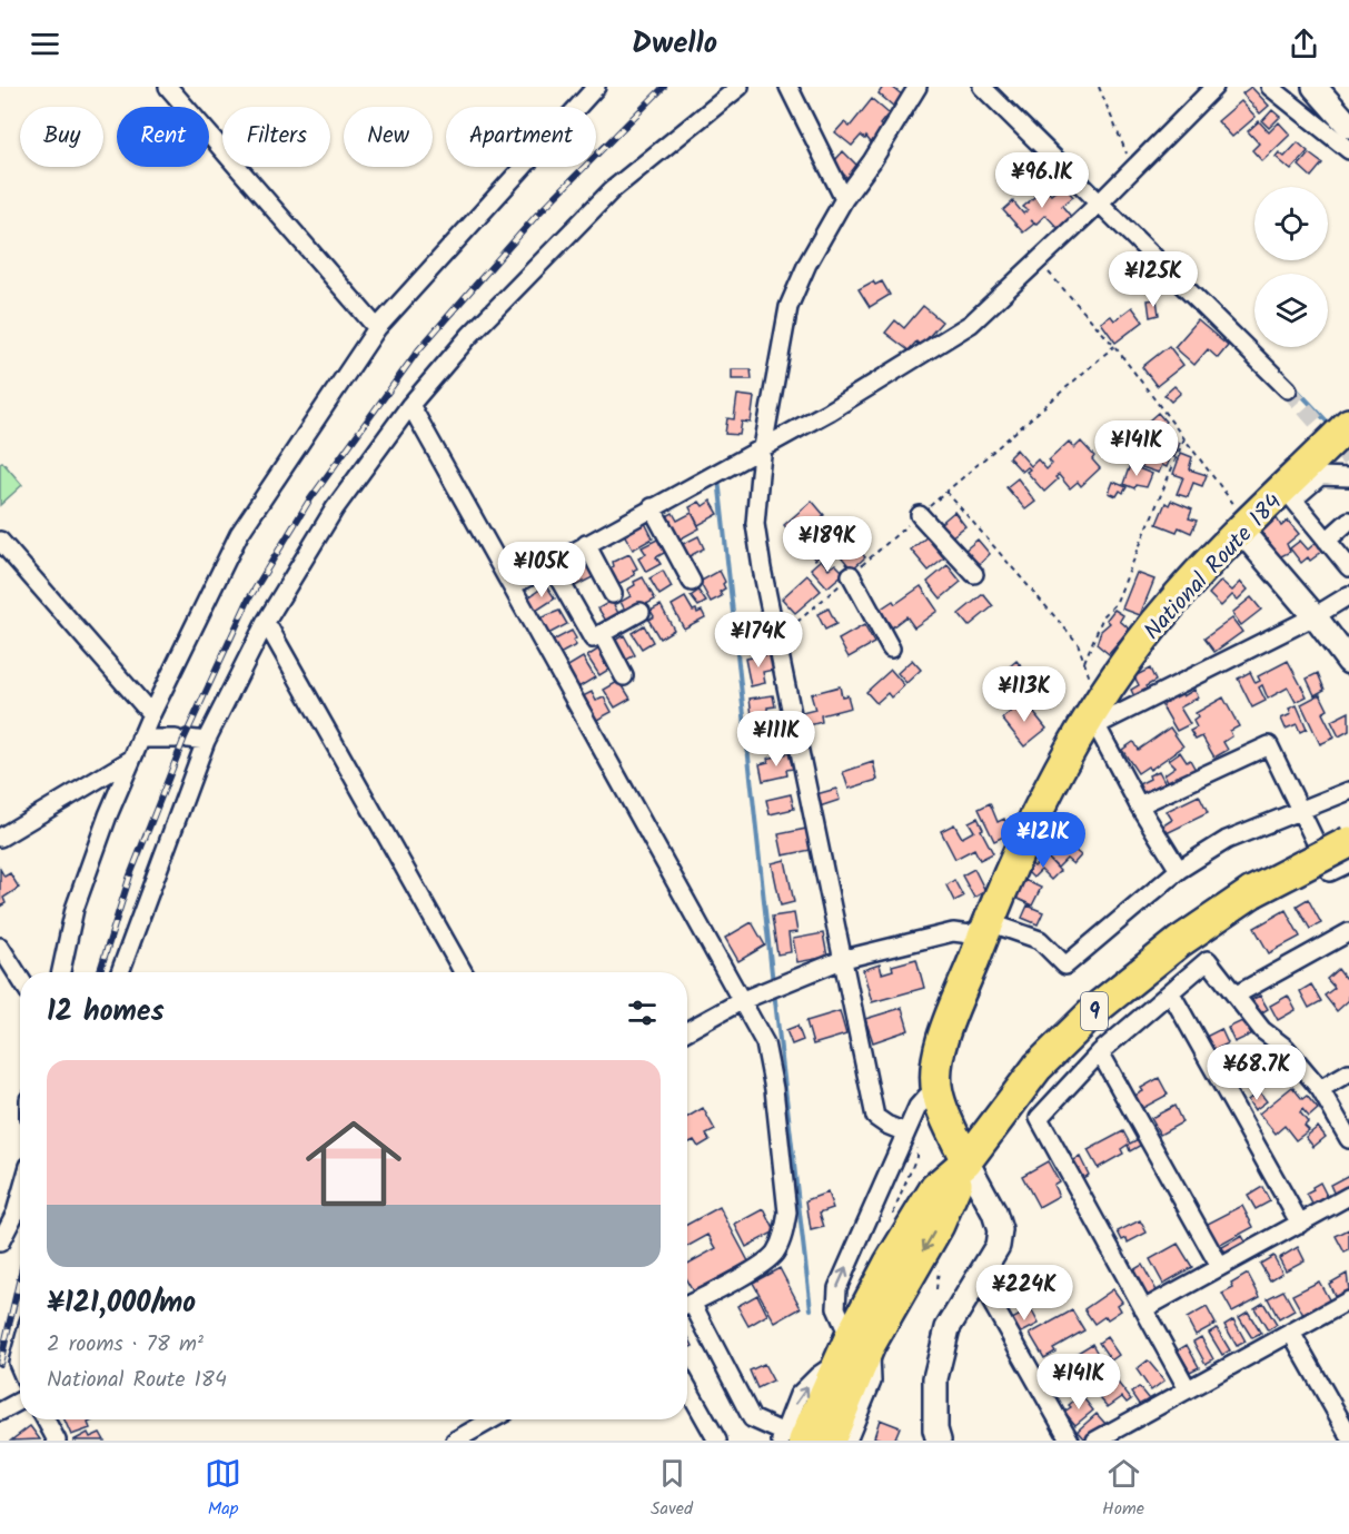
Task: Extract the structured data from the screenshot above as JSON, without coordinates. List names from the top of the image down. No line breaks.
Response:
{"streets":{"highway":["National Route 184","9"]},"crossings":[["National Route 184","9"]],"page":{"header":"Dwello","chip":["Buy","Rent","Filters","New","Apartment"],"price":["¥96.1K","¥125K","¥141K","¥189K","¥105K","¥174K","¥113K","¥111K","¥121K","¥68.7K","¥224K","¥141K"],"heading":"12 homes","list":[{"name":"¥121,000/mo","note":"2 rooms · 78 m² · National Route 184"}],"tabs":["Map","Saved","Home"]}}
